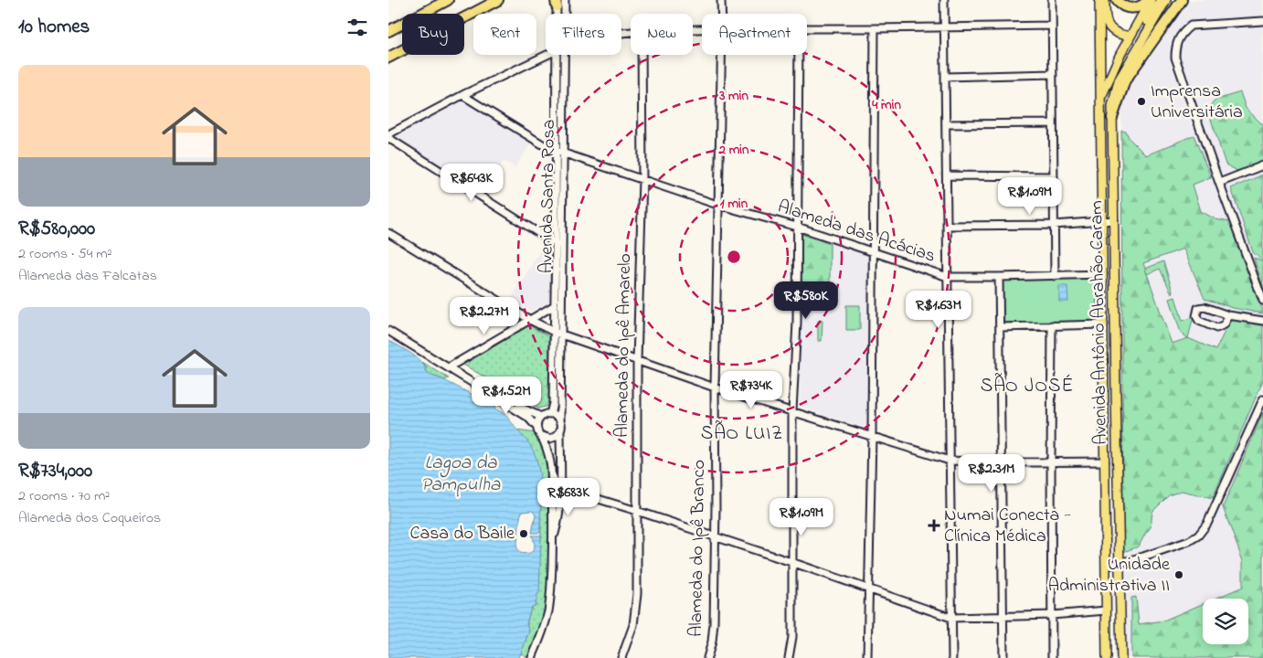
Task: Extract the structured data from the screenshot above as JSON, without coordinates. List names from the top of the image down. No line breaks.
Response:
{"streets":{"main road":["Avenida Antônio Abrahão Caram"],"street":["Avenida Santa Rosa","Alameda das Acácias","Alameda do Ipê Amarelo","Alameda do Ipê Branco"]},"crossings":[["Avenida Santa Rosa","Alameda das Acácias"],["Alameda das Acácias","Avenida Antônio Abrahão Caram"],["Alameda das Acácias","Alameda do Ipê Amarelo"],["Alameda das Acácias","Alameda do Ipê Branco"]],"districts":["SÃO JOSÉ","SÃO LUIZ"],"water":["Lagoa da Pampulha"],"places":{"other":["Imprensa Universitária","Casa do Baile","Unidade Administrativa II"],"health":["Numai Conecta - Clínica Médica"]},"page":{"heading":"10 homes","chip":["Buy","Rent","Filters","New","Apartment"],"list":[{"name":"R$580,000","note":"2 rooms · 54 m² · Alameda das Falcatas"},{"name":"R$734,000","note":"2 rooms · 70 m² · Alameda dos Coqueiros"}],"price":["R$643K","R$1.09M","R$580K","R$1.63M","R$2.27M","R$734K","R$1.52M","R$2.31M","R$683K","R$1.09M"]},"rings":["3 min","4 min","2 min","1 min"]}
